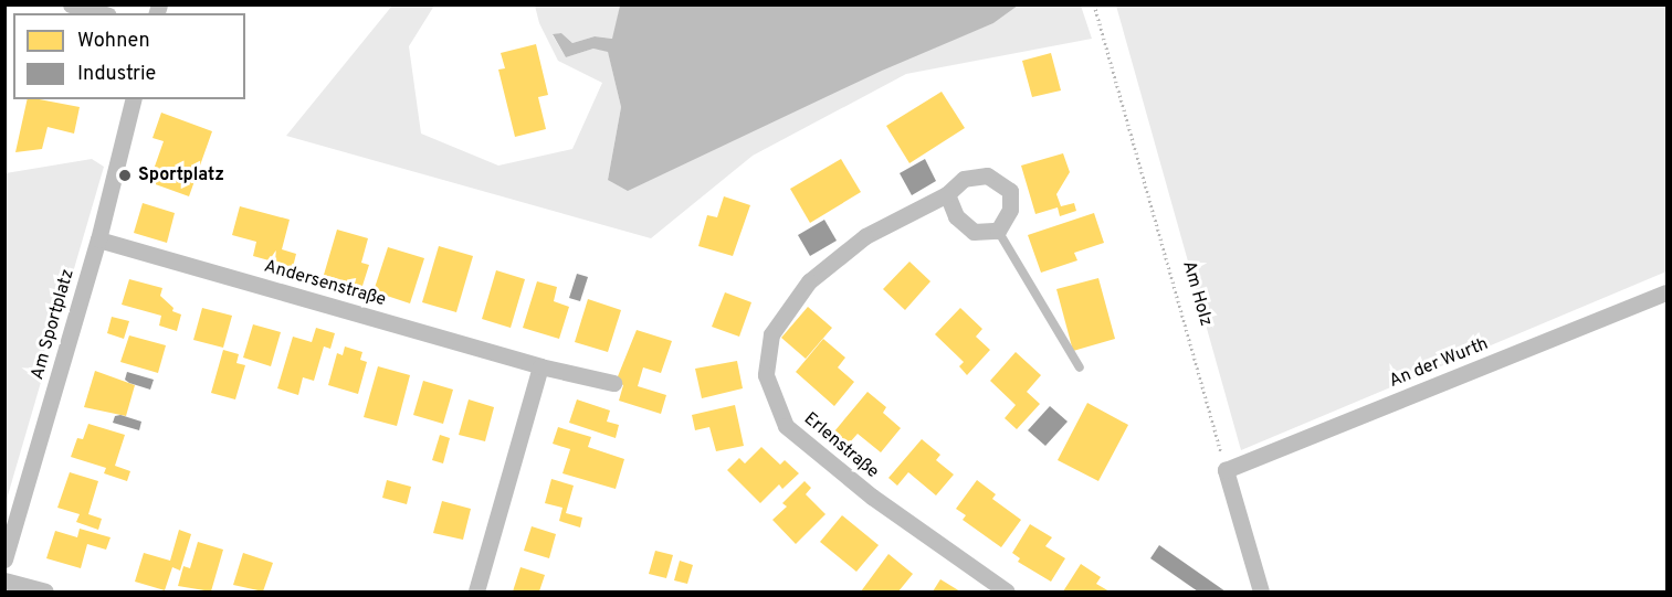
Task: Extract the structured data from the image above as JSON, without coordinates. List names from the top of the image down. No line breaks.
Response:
{"streets":{"street":["Andersenstraße","Am Sportplatz","An der Wurth","Erlenstraße"],"path":["Am Holz"]},"crossings":[["Andersenstraße","Am Sportplatz"],["Am Holz","An der Wurth"]],"places":["Sportplatz"],"legend":["Wohnen","Industrie"]}
